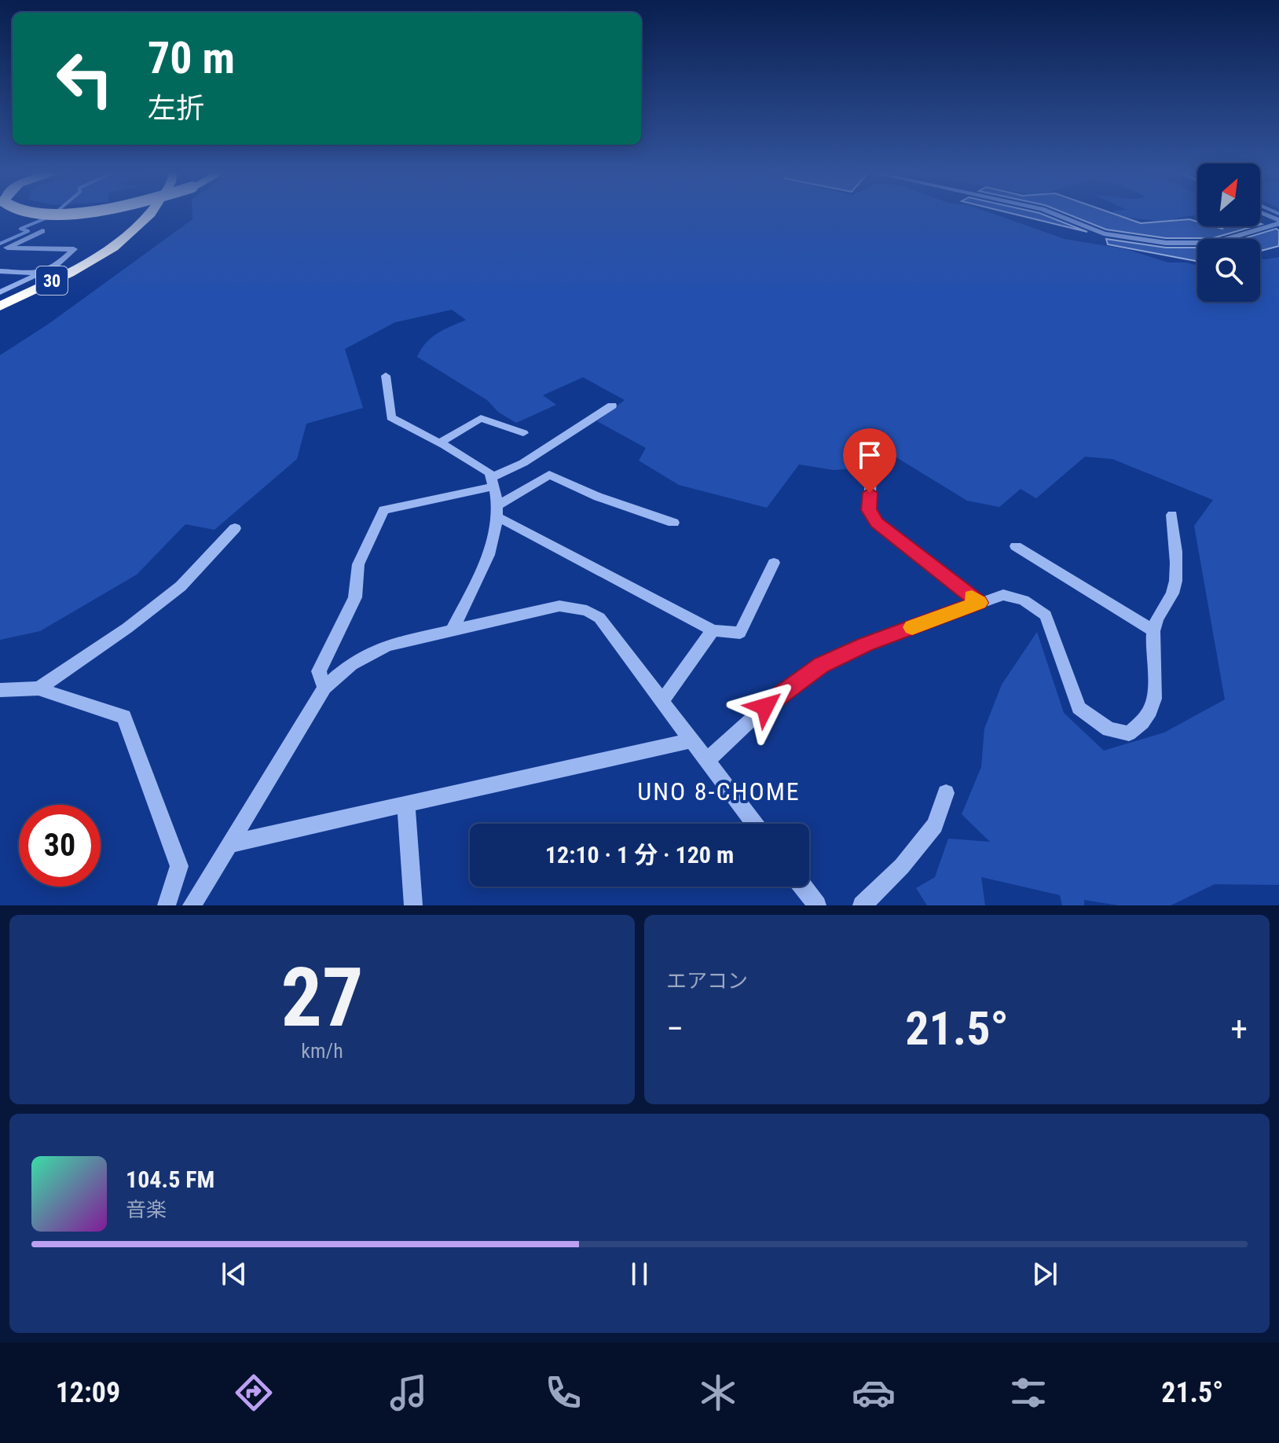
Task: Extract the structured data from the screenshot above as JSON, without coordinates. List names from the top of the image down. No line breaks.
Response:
{"streets":{"highway":["30"]},"districts":["UNO 8-CHOME"],"north":"top right","page":{"turn":["70 m","左折"],"limit":"30","trip":"12:10 · 1 分 · 120 m","tile":[["27","km/h"],"エアコン"],"heat":["−","21.5°","+"],"song":["104.5 FM","音楽"],"tabs":["12:09","21.5°"]}}
